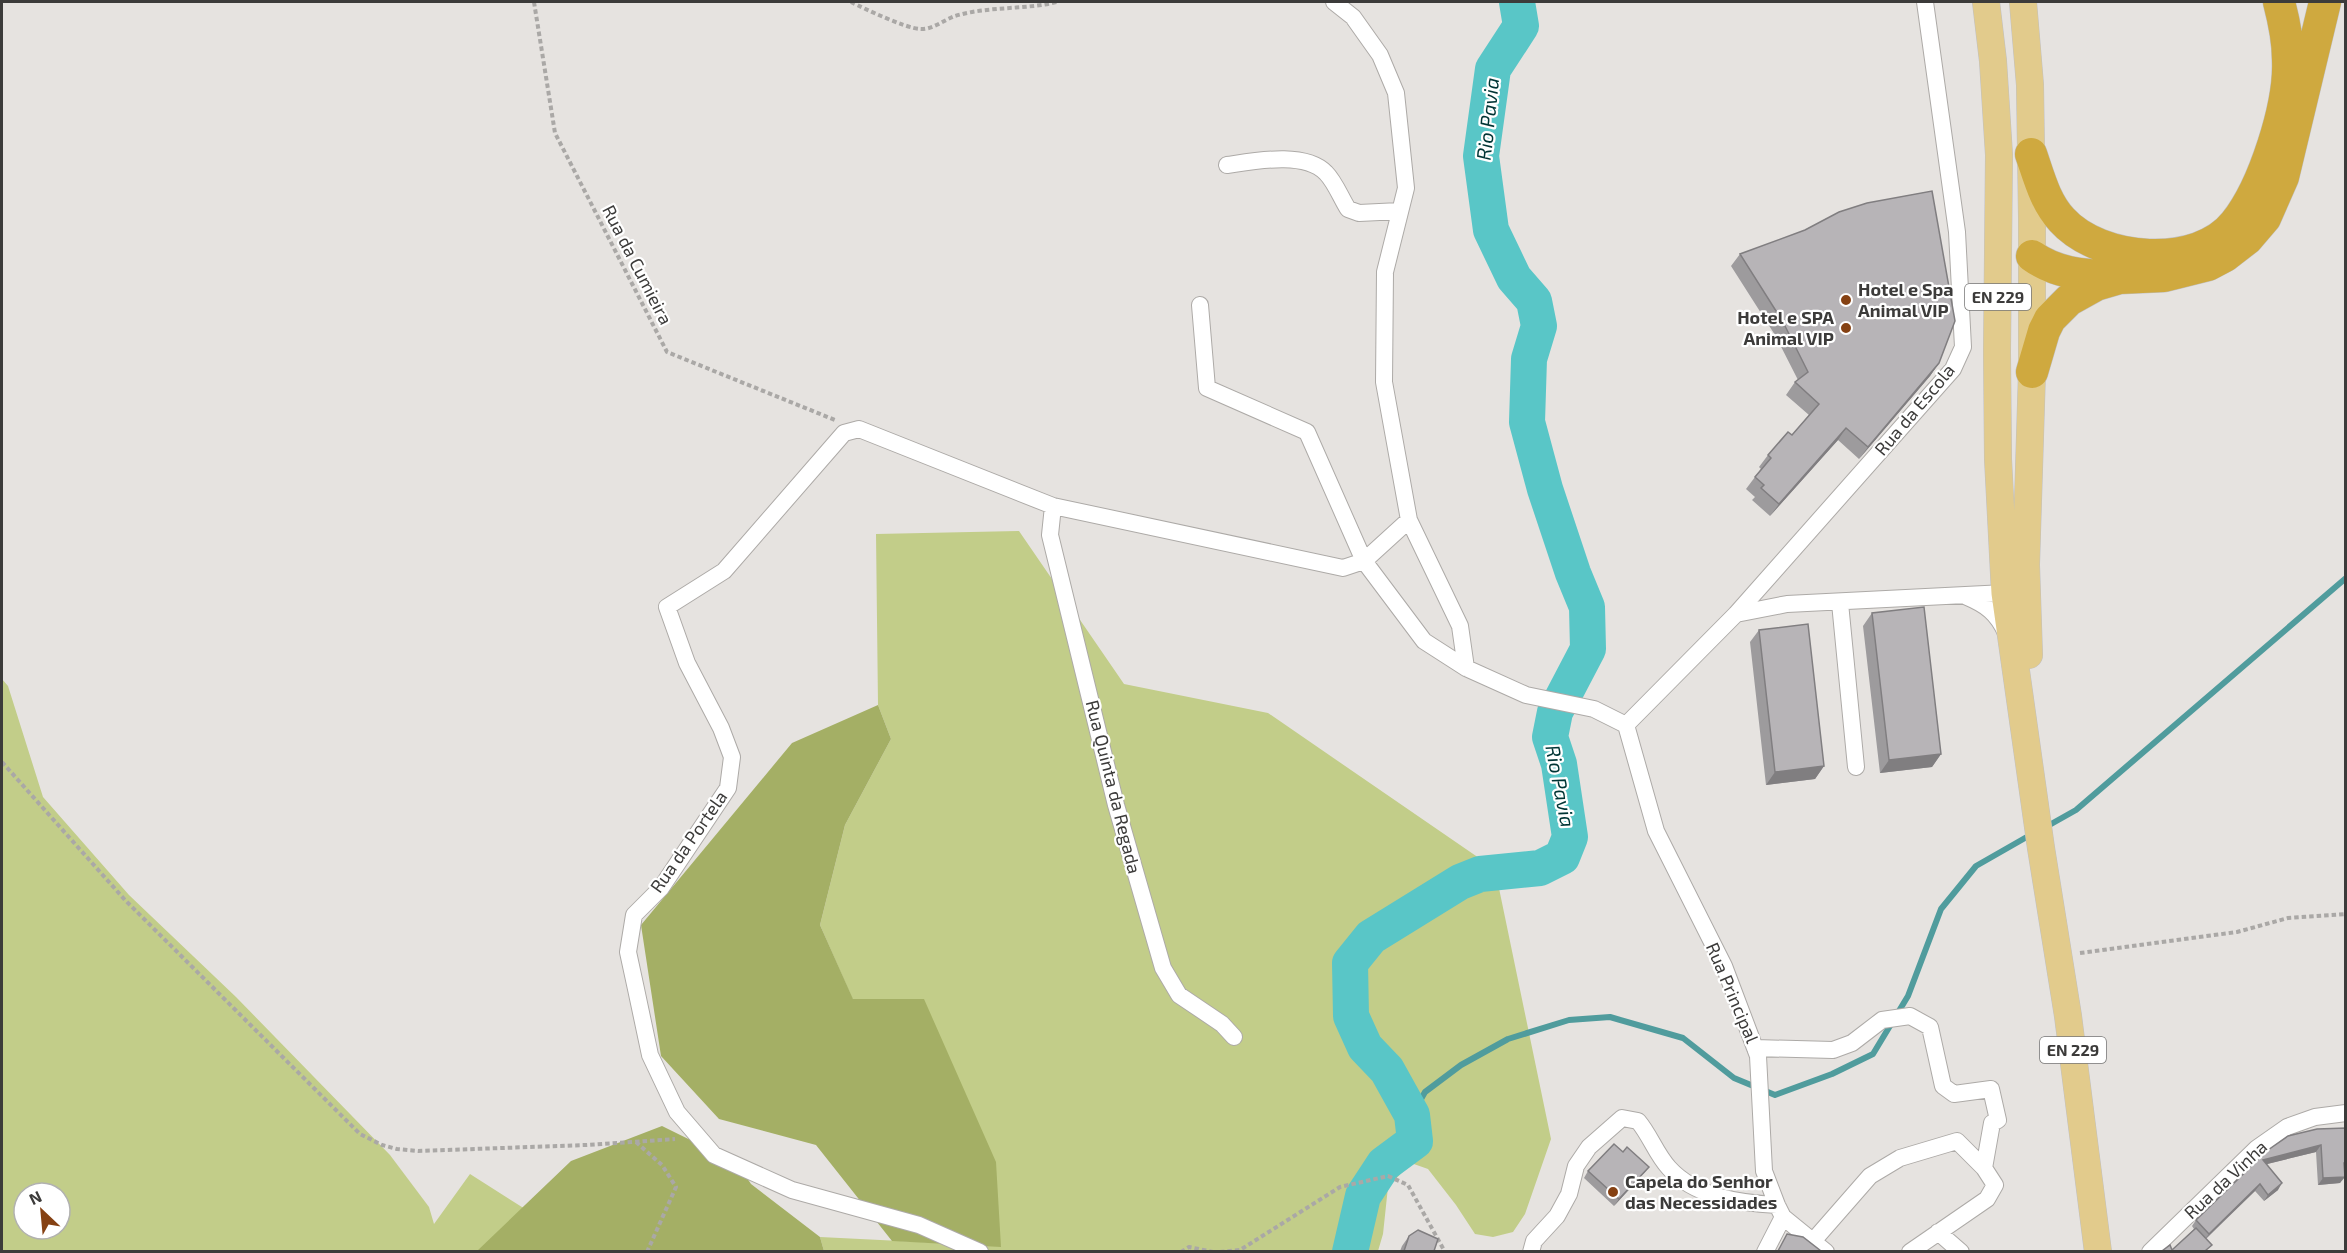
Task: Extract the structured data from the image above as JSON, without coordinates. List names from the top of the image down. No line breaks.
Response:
{"streets":{"main road":["EN 229"],"street":["Rua da Escola","Rua Quinta da Regada","Rua da Portela","Rua Principal","Rua da Vinha"],"path":["Rua da Cumieira"]},"crossings":[["Rua da Cumieira","Rua da Portela"],["Rua da Escola","Rua Principal"]],"water":["Rio Pavia"],"places":["Hotel e Spa Animal VIP","Hotel e SPA Animal VIP","Capela do Senhor das Necessidades"],"north":"top left"}
